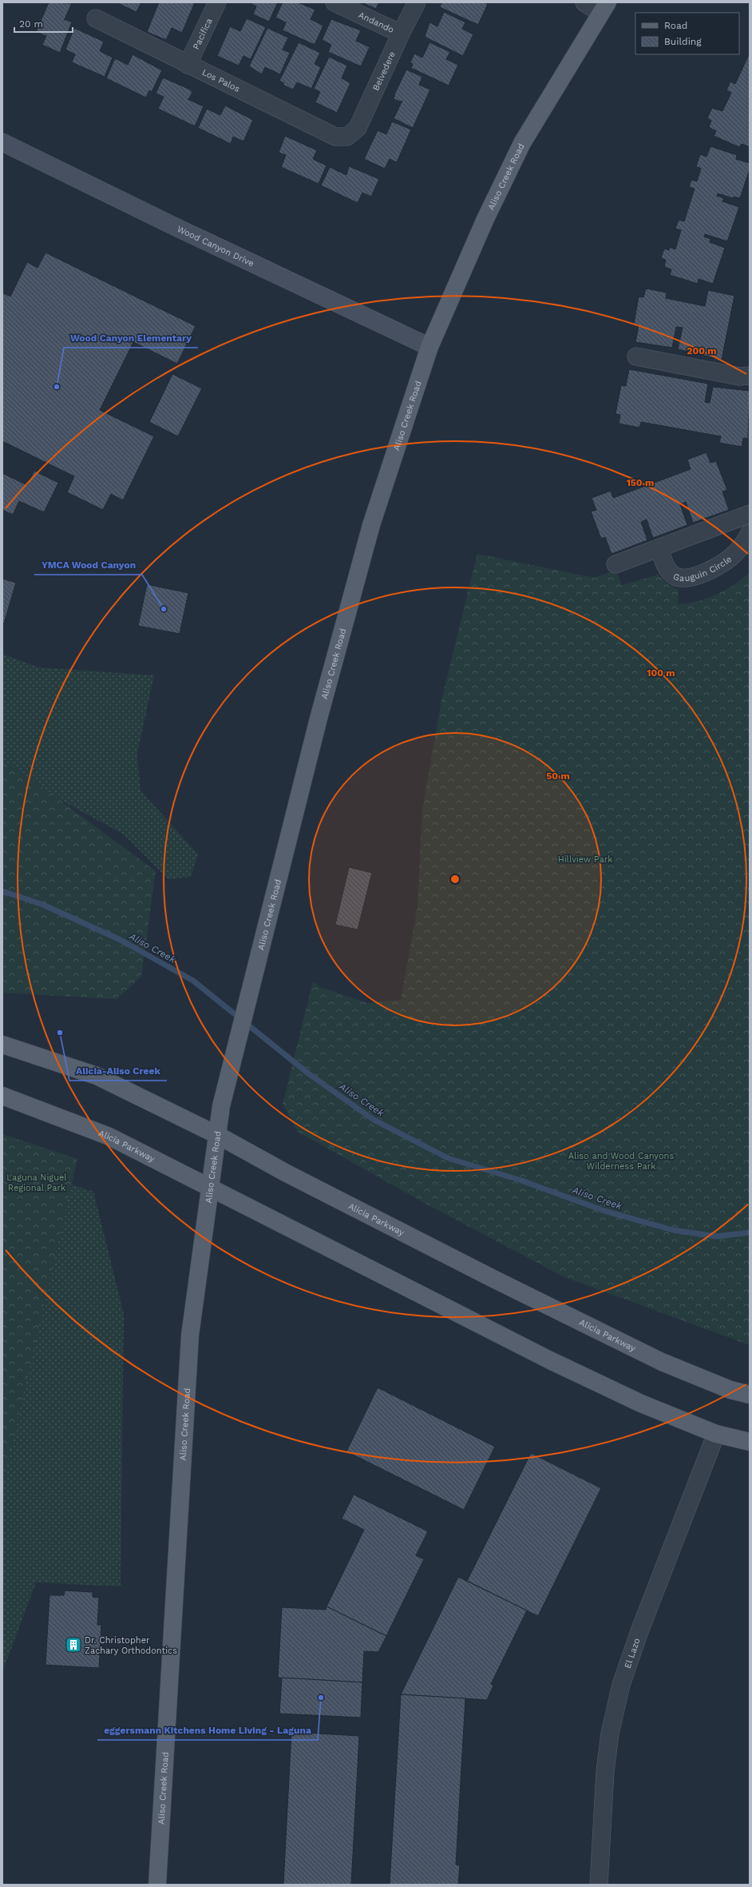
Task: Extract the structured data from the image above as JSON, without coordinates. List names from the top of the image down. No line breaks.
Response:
{"streets":{"main road":["Aliso Creek Road","Wood Canyon Drive","Alicia Parkway"],"street":["Andando","Pacifica","Belvedere","Los Palos","Gauguin Circle","El Lazo"]},"crossings":[["Andando","Belvedere"],["Pacifica","Los Palos"],["Belvedere","Los Palos"],["Aliso Creek Road","Wood Canyon Drive"],["Aliso Creek Road","Alicia Parkway"],["Alicia Parkway","El Lazo"]],"water":["Aliso Creek"],"parks":["Hillview Park","Aliso and Wood Canyons Wilderness Park","Laguna Niguel Regional Park"],"places":{"other":["Wood Canyon Elementary","YMCA Wood Canyon","Alicia-Aliso Creek","eggersmann Kitchens Home Living - Laguna"],"building":["Dr. Christopher Zachary Orthodontics"]},"legend":["Road","Building"],"scale_bar":"20 m","rings":["200 m","150 m","100 m","50 m"]}
